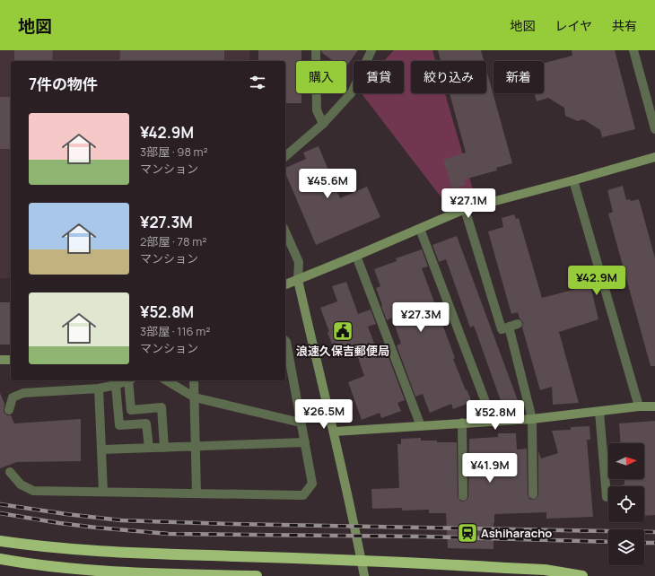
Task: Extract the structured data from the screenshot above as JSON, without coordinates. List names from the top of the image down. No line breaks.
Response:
{"places":{"public building":["浪速久保吉郵便局"],"station":["Ashiharacho"]},"north":"right","page":{"header":"地図","nav":["地図","レイヤ","共有"],"chip":["購入","賃貸","絞り込み","新着"],"heading":"7件の物件","list":[{"name":"¥42.9M","note":"3部屋 · 98 m² · マンション"},{"name":"¥27.3M","note":"2部屋 · 78 m² · マンション"},{"name":"¥52.8M","note":"3部屋 · 116 m² · マンション"}],"price":["¥45.6M","¥27.1M","¥42.9M","¥27.3M","¥26.5M","¥52.8M","¥41.9M"]}}
